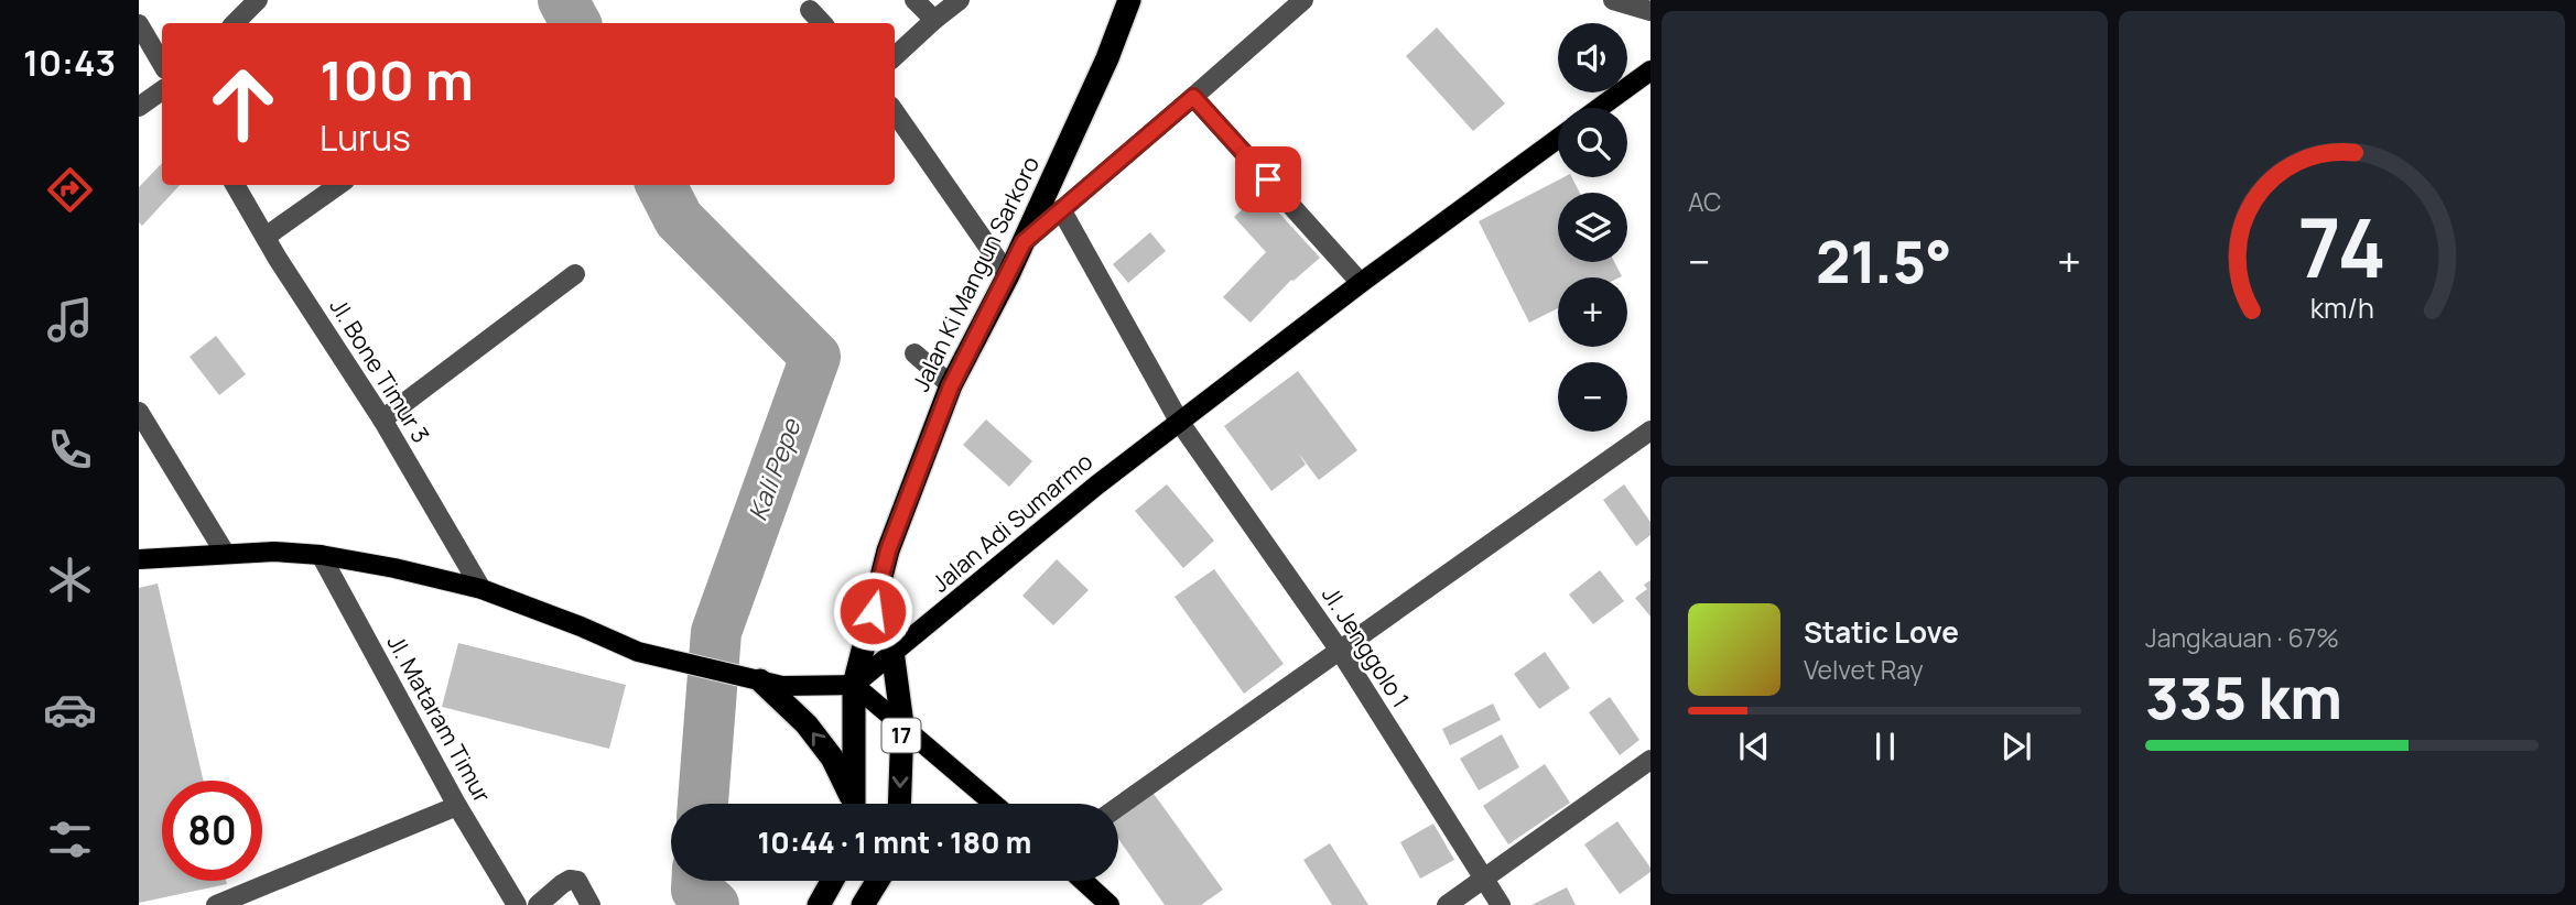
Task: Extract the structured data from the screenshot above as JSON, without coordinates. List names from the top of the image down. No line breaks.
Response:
{"streets":{"highway":["Jalan Ki Mangun Sarkoro","17"],"main road":["Jalan Adi Sumarmo"],"street":["Jl. Bone Timur 3","Jl. Jenggolo 1","Jl. Mataram Timur"]},"crossings":[["Jalan Ki Mangun Sarkoro","17"],["Jalan Adi Sumarmo","Jl. Jenggolo 1"],["Jalan Adi Sumarmo","17"]],"water":["Kali Pepe"],"page":{"tabs":"10:43","tile":["AC",["Jangkauan · 67%","335 km"]],"map_buttons":["+","−"],"turn":["100 m","Lurus"],"heat":["−","21.5°","+"],"song":["Static Love","Velvet Ray"],"limit":"80","trip":"10:44 · 1 mnt · 180 m","gauge":["74","km/h"]}}
